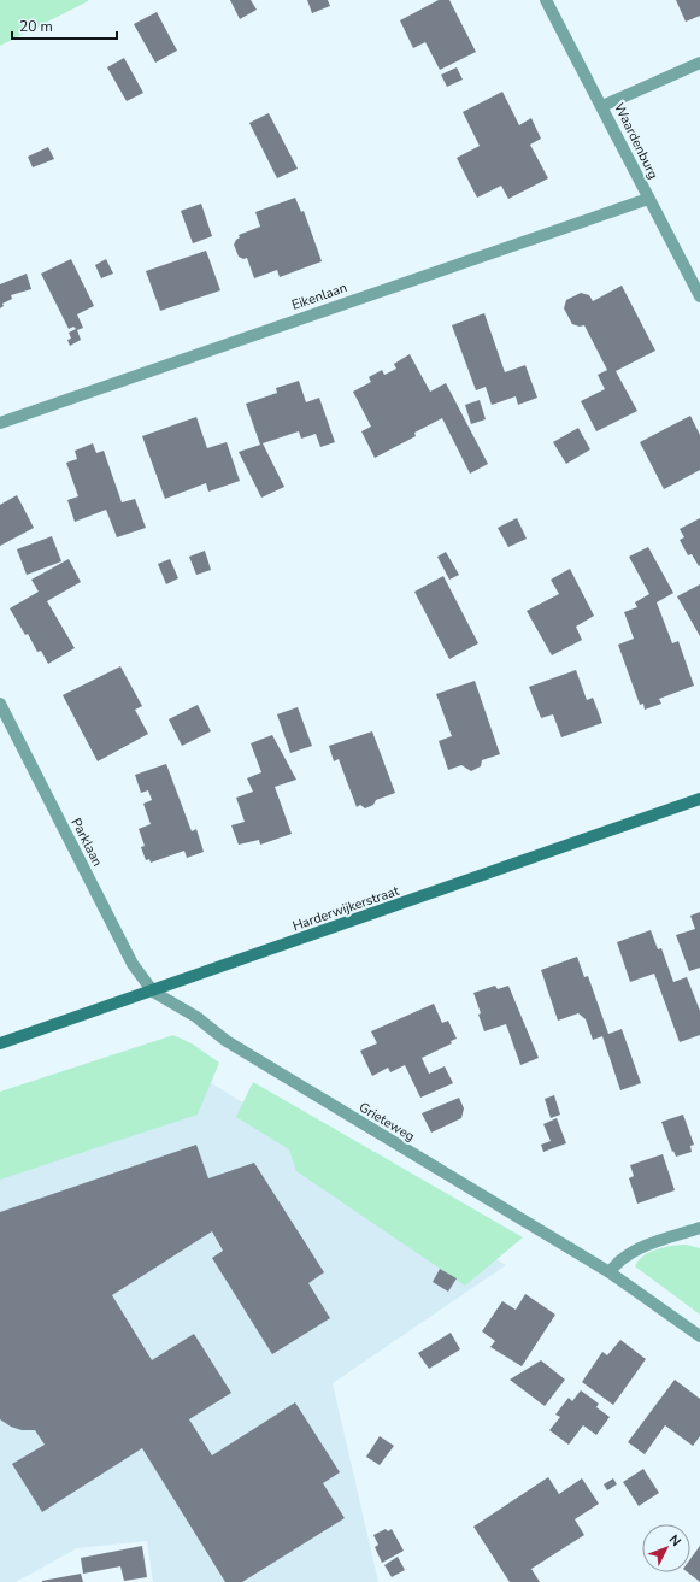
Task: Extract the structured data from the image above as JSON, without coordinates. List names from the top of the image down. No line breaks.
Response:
{"streets":{"main road":["Harderwijkerstraat"],"street":["Waardenburg","Eikenlaan","Parklaan","Grieteweg"]},"crossings":[["Waardenburg","Eikenlaan"],["Parklaan","Harderwijkerstraat"],["Parklaan","Grieteweg"],["Harderwijkerstraat","Grieteweg"]],"scale_bar":"20 m","north":"top right"}
